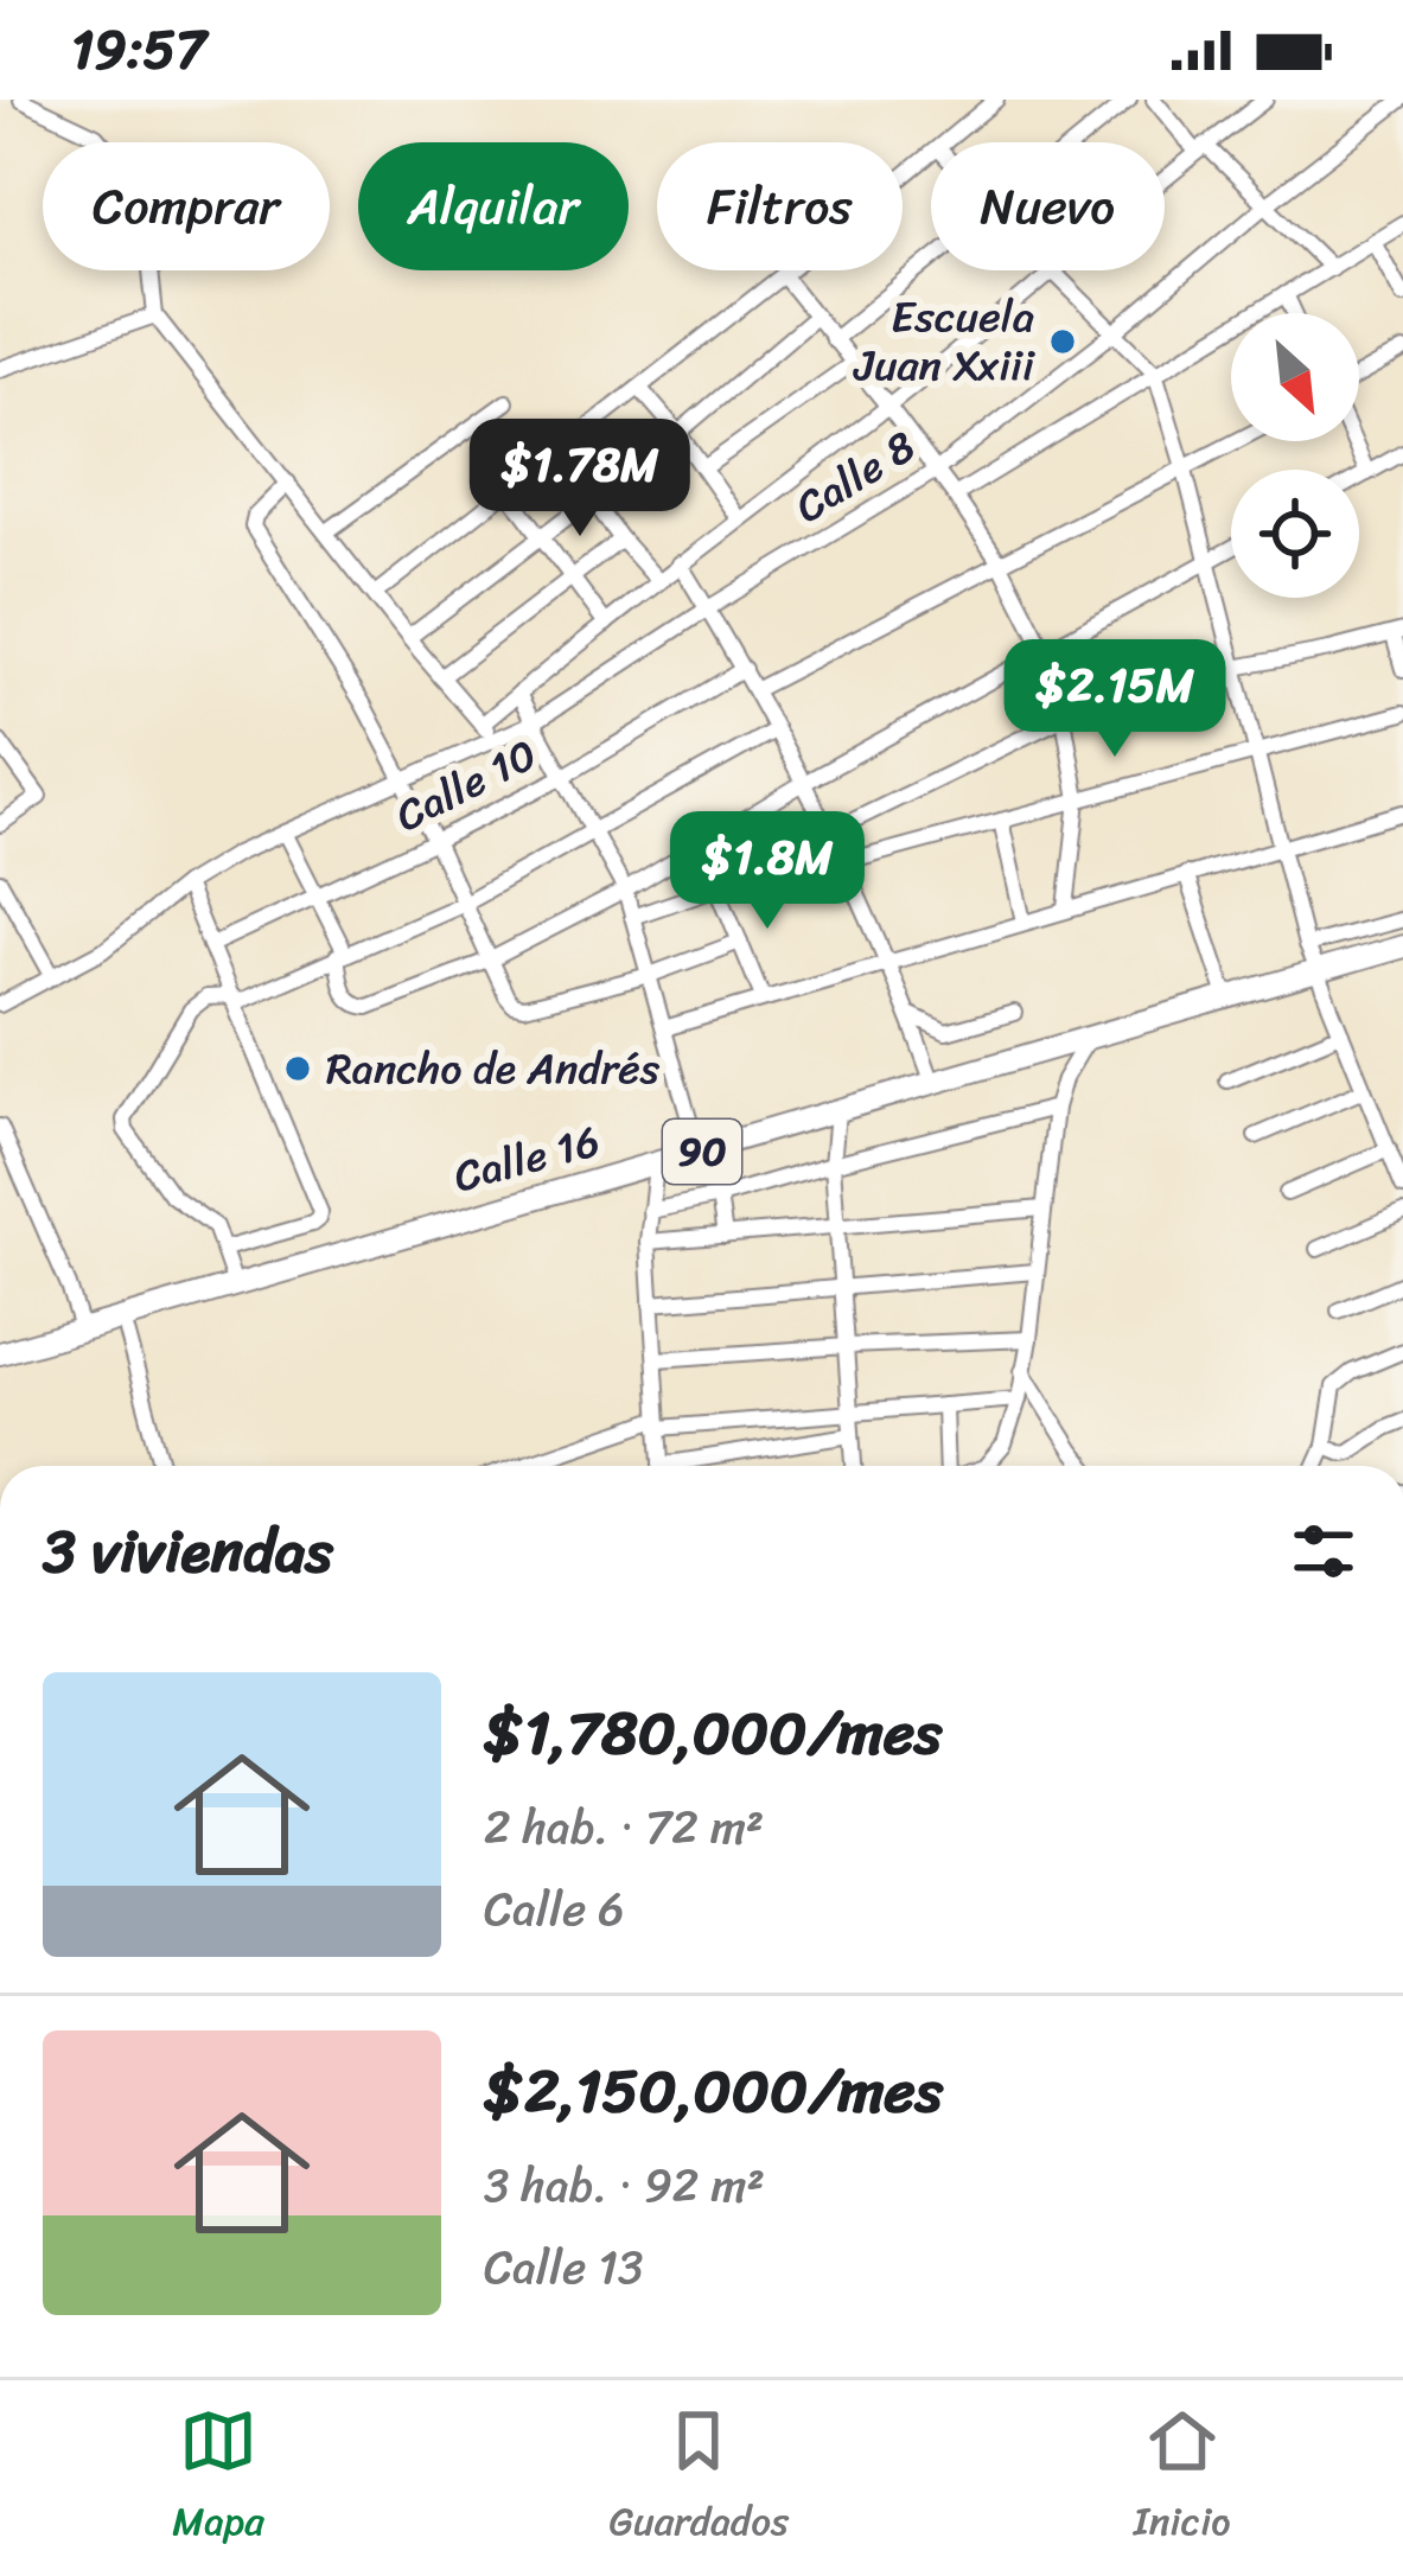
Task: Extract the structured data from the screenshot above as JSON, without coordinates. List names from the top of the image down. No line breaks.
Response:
{"streets":{"highway":["90","Calle 16"],"street":["Calle 8","Calle 10"]},"places":["Escuela Juan Xxiii","Rancho de Andrés"],"north":"bottom right","page":{"status":"19:57","chip":["Comprar","Alquilar","Filtros","Nuevo"],"price":["$1.78M","$2.15M","$1.8M"],"heading":"3 viviendas","list":[{"name":"$1,780,000/mes","note":"2 hab. · 72 m² · Calle 6"},{"name":"$2,150,000/mes","note":"3 hab. · 92 m² · Calle 13"}],"tabs":["Mapa","Guardados","Inicio"]}}
